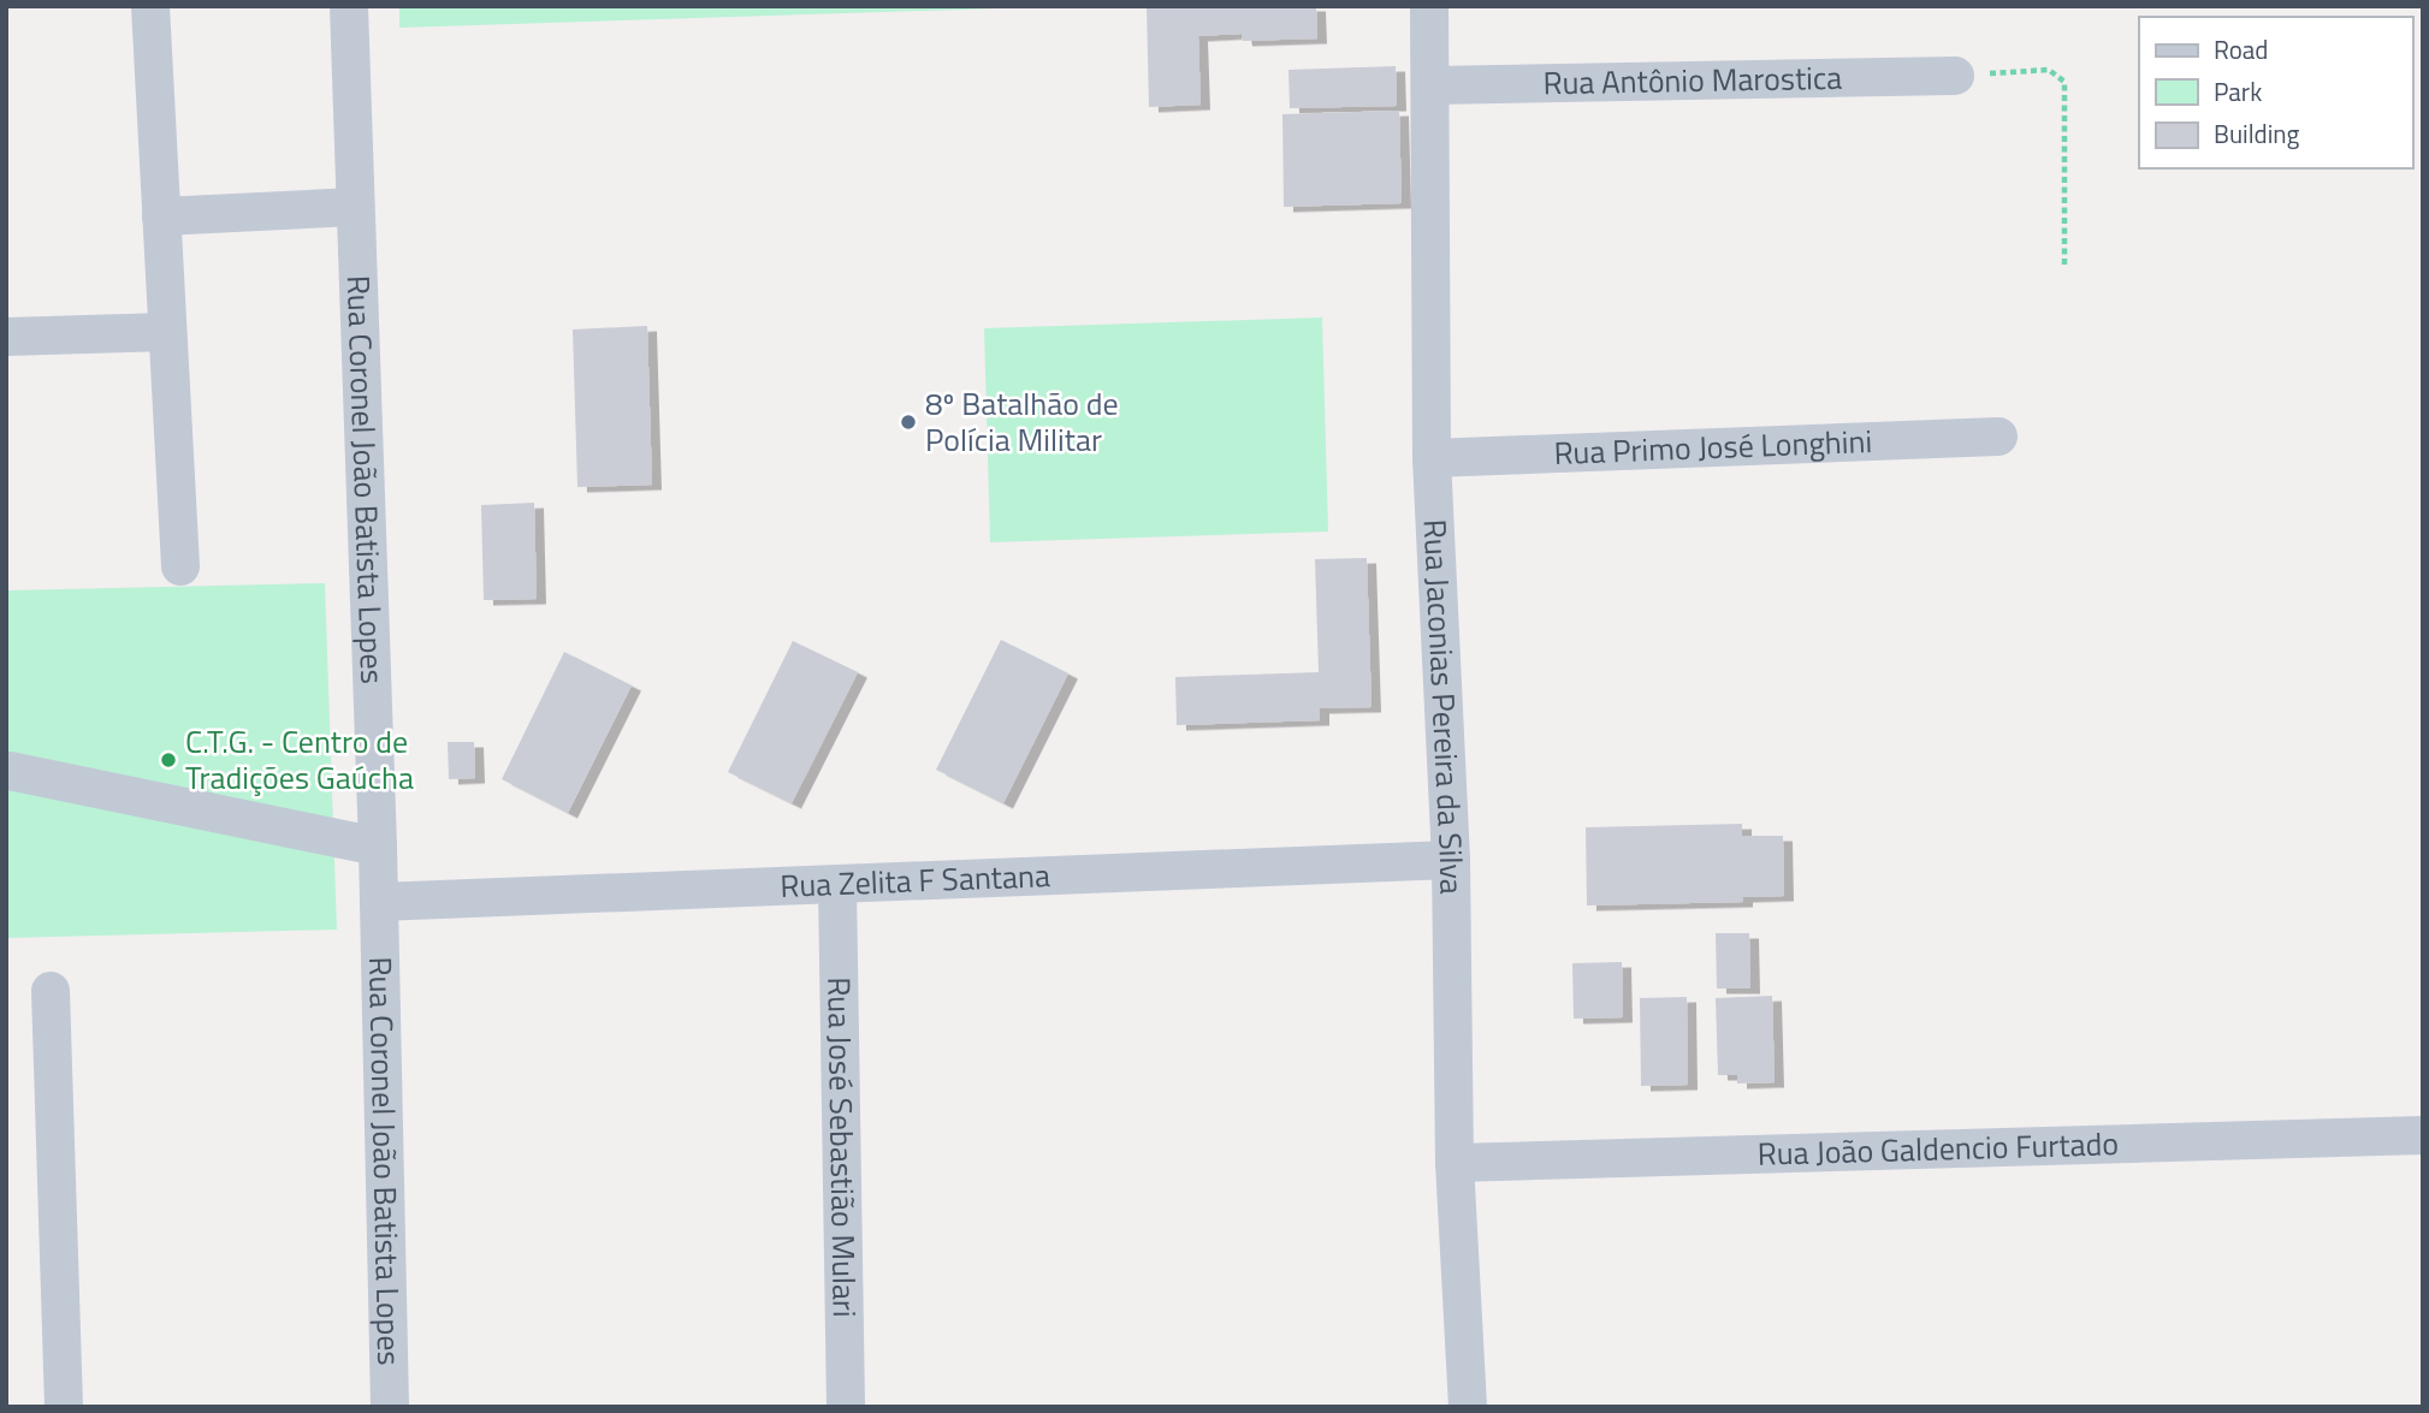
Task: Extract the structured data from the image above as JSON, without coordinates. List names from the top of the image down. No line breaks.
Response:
{"streets":{"street":["Rua Antônio Marostica","Rua Primo José Longhini","Rua Coronel João Batista Lopes","Rua Jaconias Pereira da Silva","Rua Zelita F Santana","Rua José Sebastião Mulari","Rua João Galdencio Furtado"]},"crossings":[["Rua Antônio Marostica","Rua Jaconias Pereira da Silva"],["Rua Primo José Longhini","Rua Jaconias Pereira da Silva"],["Rua Coronel João Batista Lopes","Rua Zelita F Santana"],["Rua Jaconias Pereira da Silva","Rua Zelita F Santana"],["Rua Jaconias Pereira da Silva","Rua João Galdencio Furtado"],["Rua Zelita F Santana","Rua José Sebastião Mulari"]],"places":["8º Batalhão de Polícia Militar","C.T.G. - Centro de Tradições Gaúcha"],"legend":["Road","Park","Building"]}
